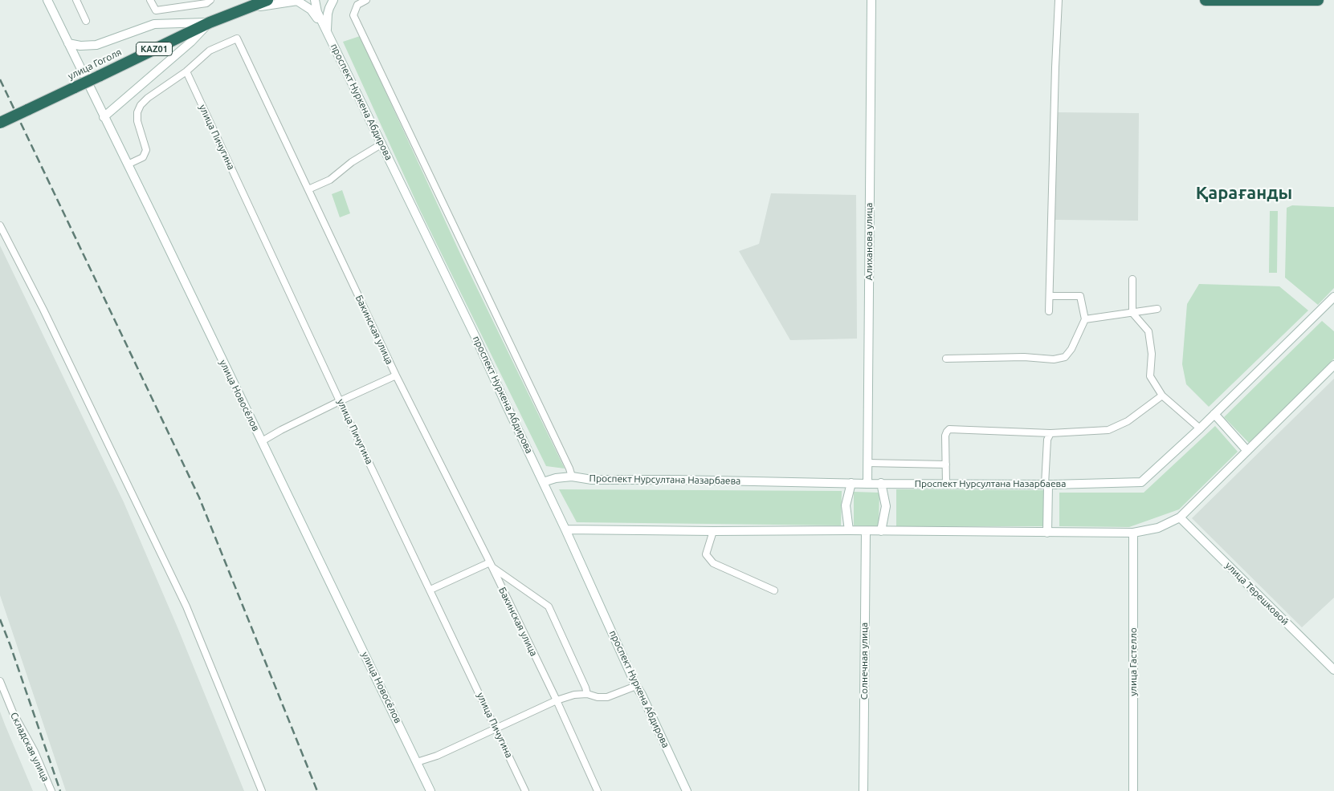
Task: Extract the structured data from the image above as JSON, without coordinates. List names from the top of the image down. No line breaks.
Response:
{"streets":{"highway":["KАZ01","улица Гоголя"],"main road":["проспект Нуркена Абдирова","Алиханова улица","улица Новосёлов","Проспект Нурсултана Назарбаева","улица Терешковой","Солнечная улица","улица Гастелло"],"street":["улица Пичугина","Бакинская улица","Складская улица"]},"crossings":[["проспект Нуркена Абдирова","Проспект Нурсултана Назарбаева"],["улица Пичугина","Бакинская улица"],["Алиханова улица","Проспект Нурсултана Назарбаева"],["Бакинская улица","улица Новосёлов"]],"districts":["Қарағанды"]}
